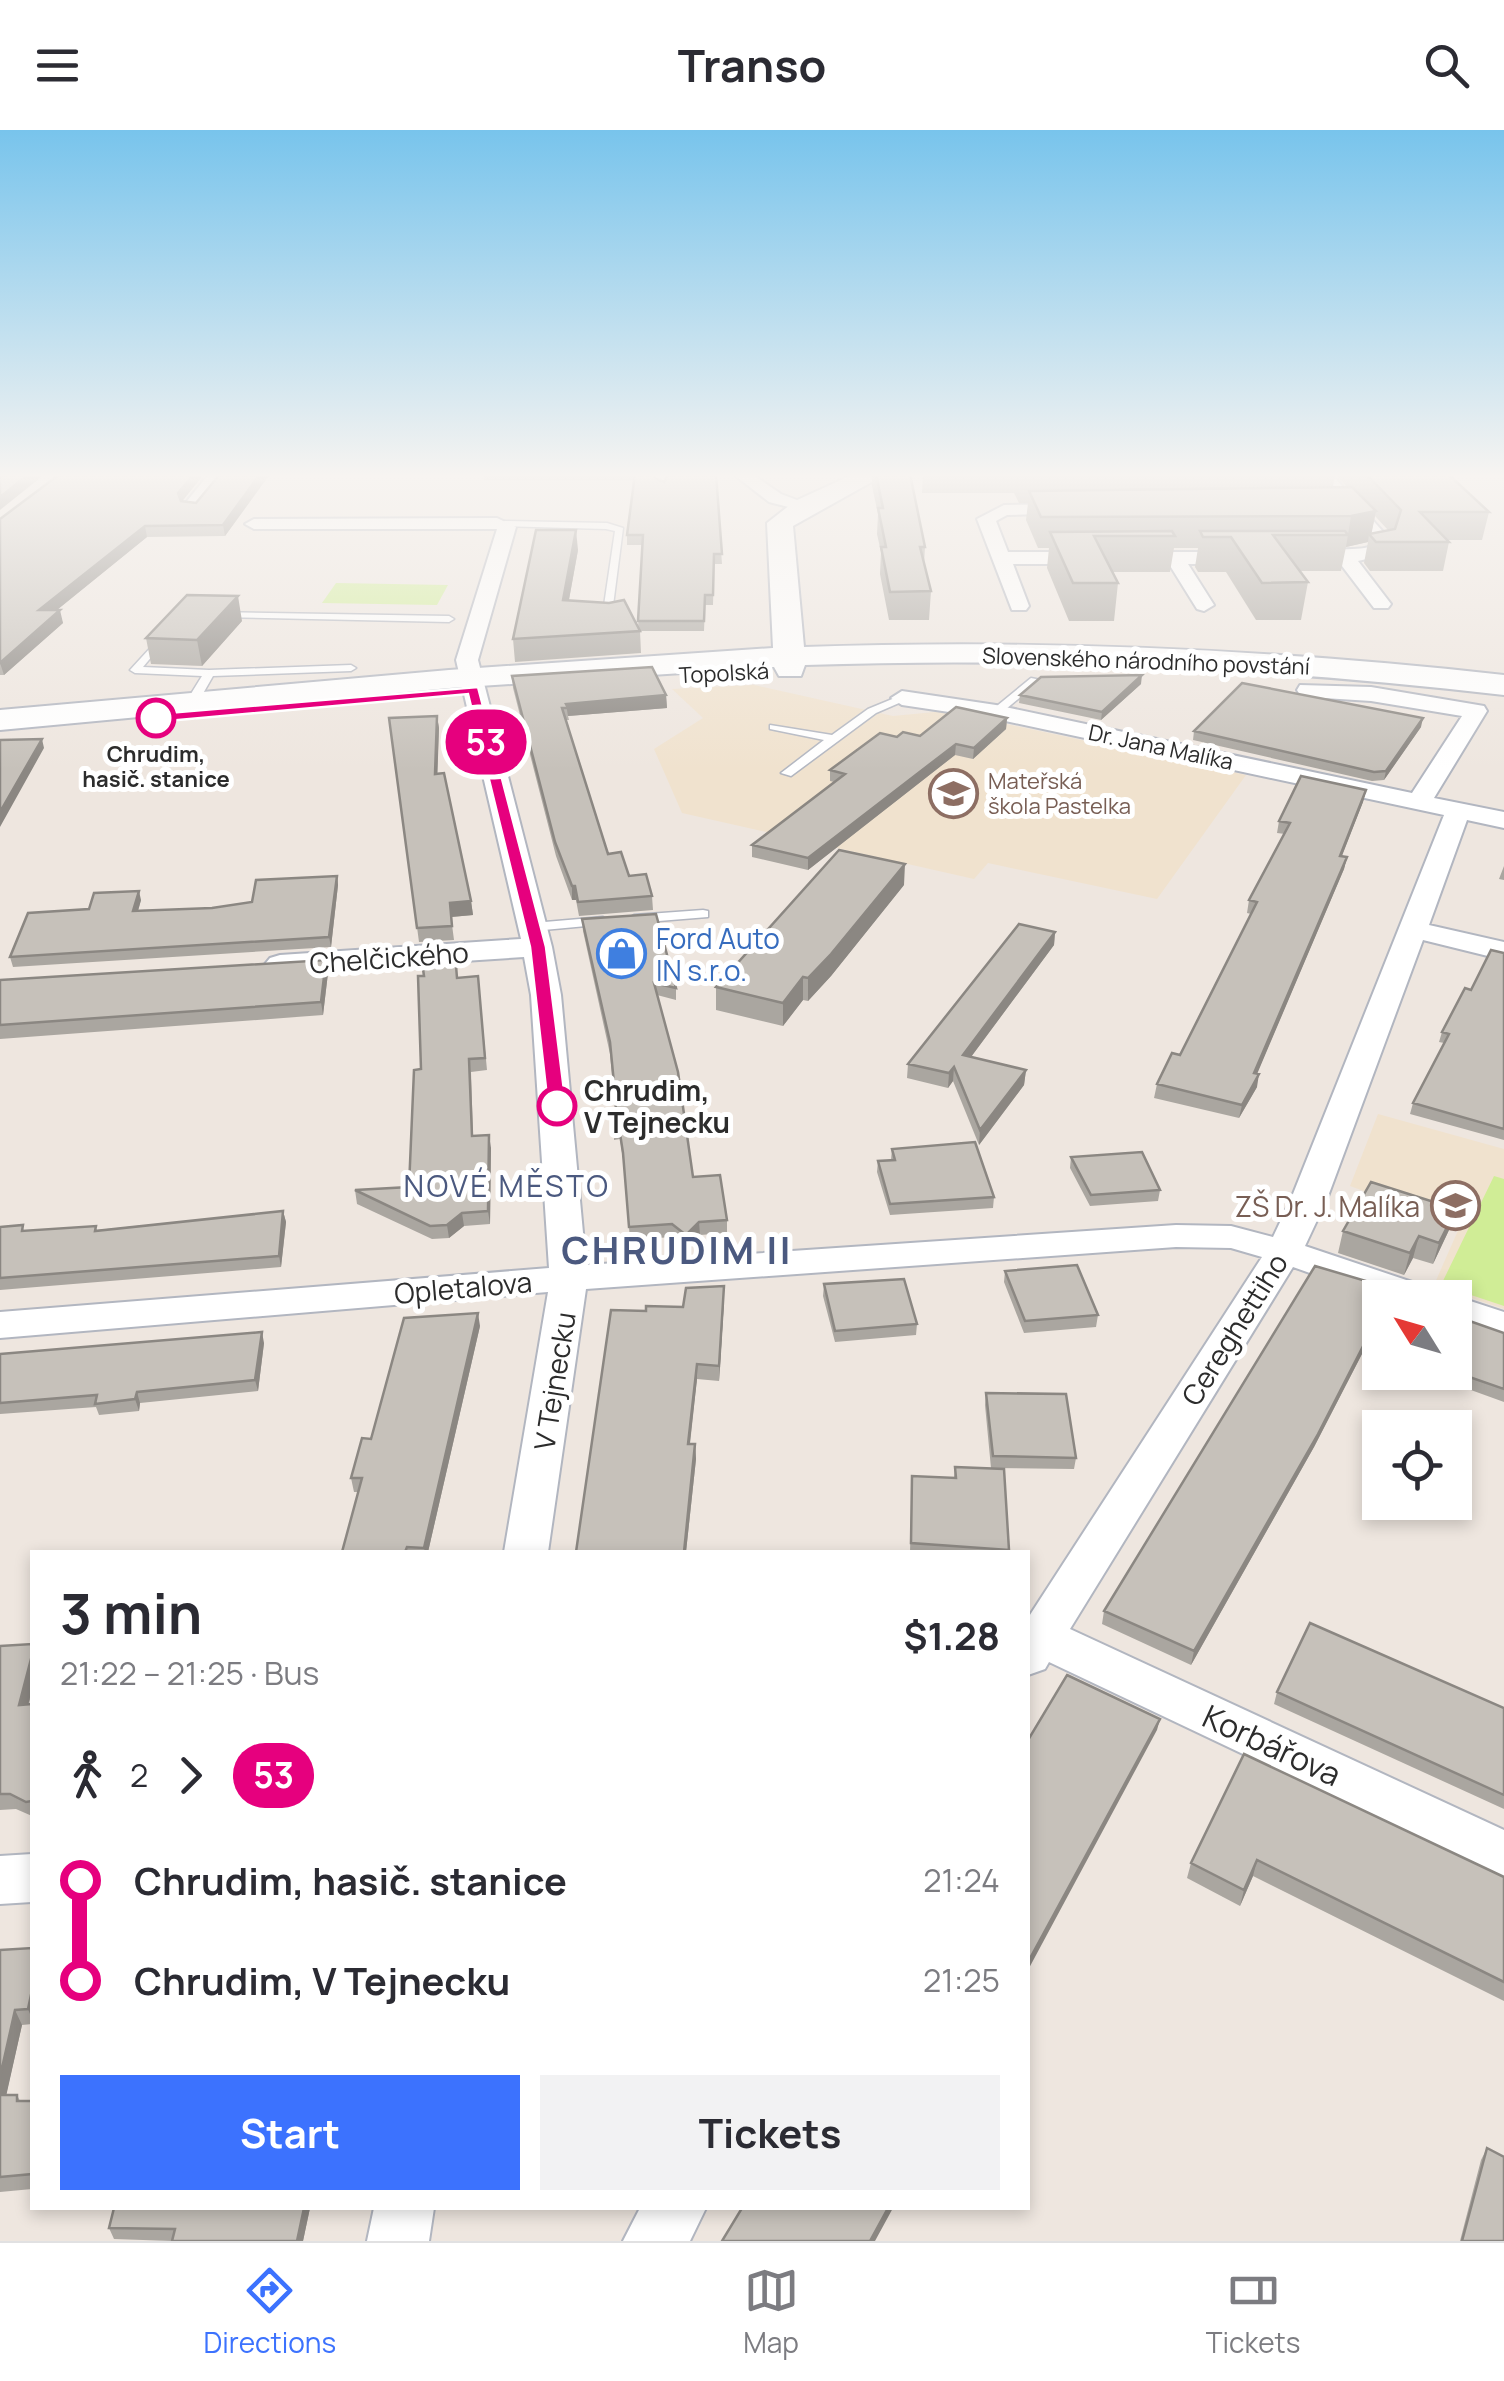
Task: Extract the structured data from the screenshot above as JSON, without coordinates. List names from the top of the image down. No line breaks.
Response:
{"streets":{"main road":["Slovenského národního povstání","Topolská"],"street":["Dr. Jana Malíka","Chelčického","Opletalova","Cereghettiho","V Tejnecku","Korbářova"]},"crossings":[["Slovenského národního povstání","Topolská"],["Topolská","V Tejnecku"],["Dr. Jana Malíka","Cereghettiho"],["Chelčického","V Tejnecku"],["Opletalova","Cereghettiho"],["Opletalova","V Tejnecku"],["Cereghettiho","Korbářova"]],"districts":["NOVÉ MĚSTO","CHRUDIM II"],"places":{"other":["Chrudim, hasič. stanice","Chrudim, V Tejnecku"],"school or university":["Mateřská škola Pastelka","ZŠ Dr. J. Malíka"],"shop":["Ford Auto IN s.r.o."]},"lines":["bus line 53"],"north":"top left","page":{"header":"Transo","on_map":"53","heading":["3 min","21:22 – 21:25 · Bus","$1.28"],"legs":["2","53"],"list":[{"name":"Chrudim, hasič. stanice","value":"21:24"},{"name":"Chrudim, V Tejnecku","value":"21:25"}],"buttons":["Start","Tickets"],"tabs":["Directions","Map","Tickets"]}}
